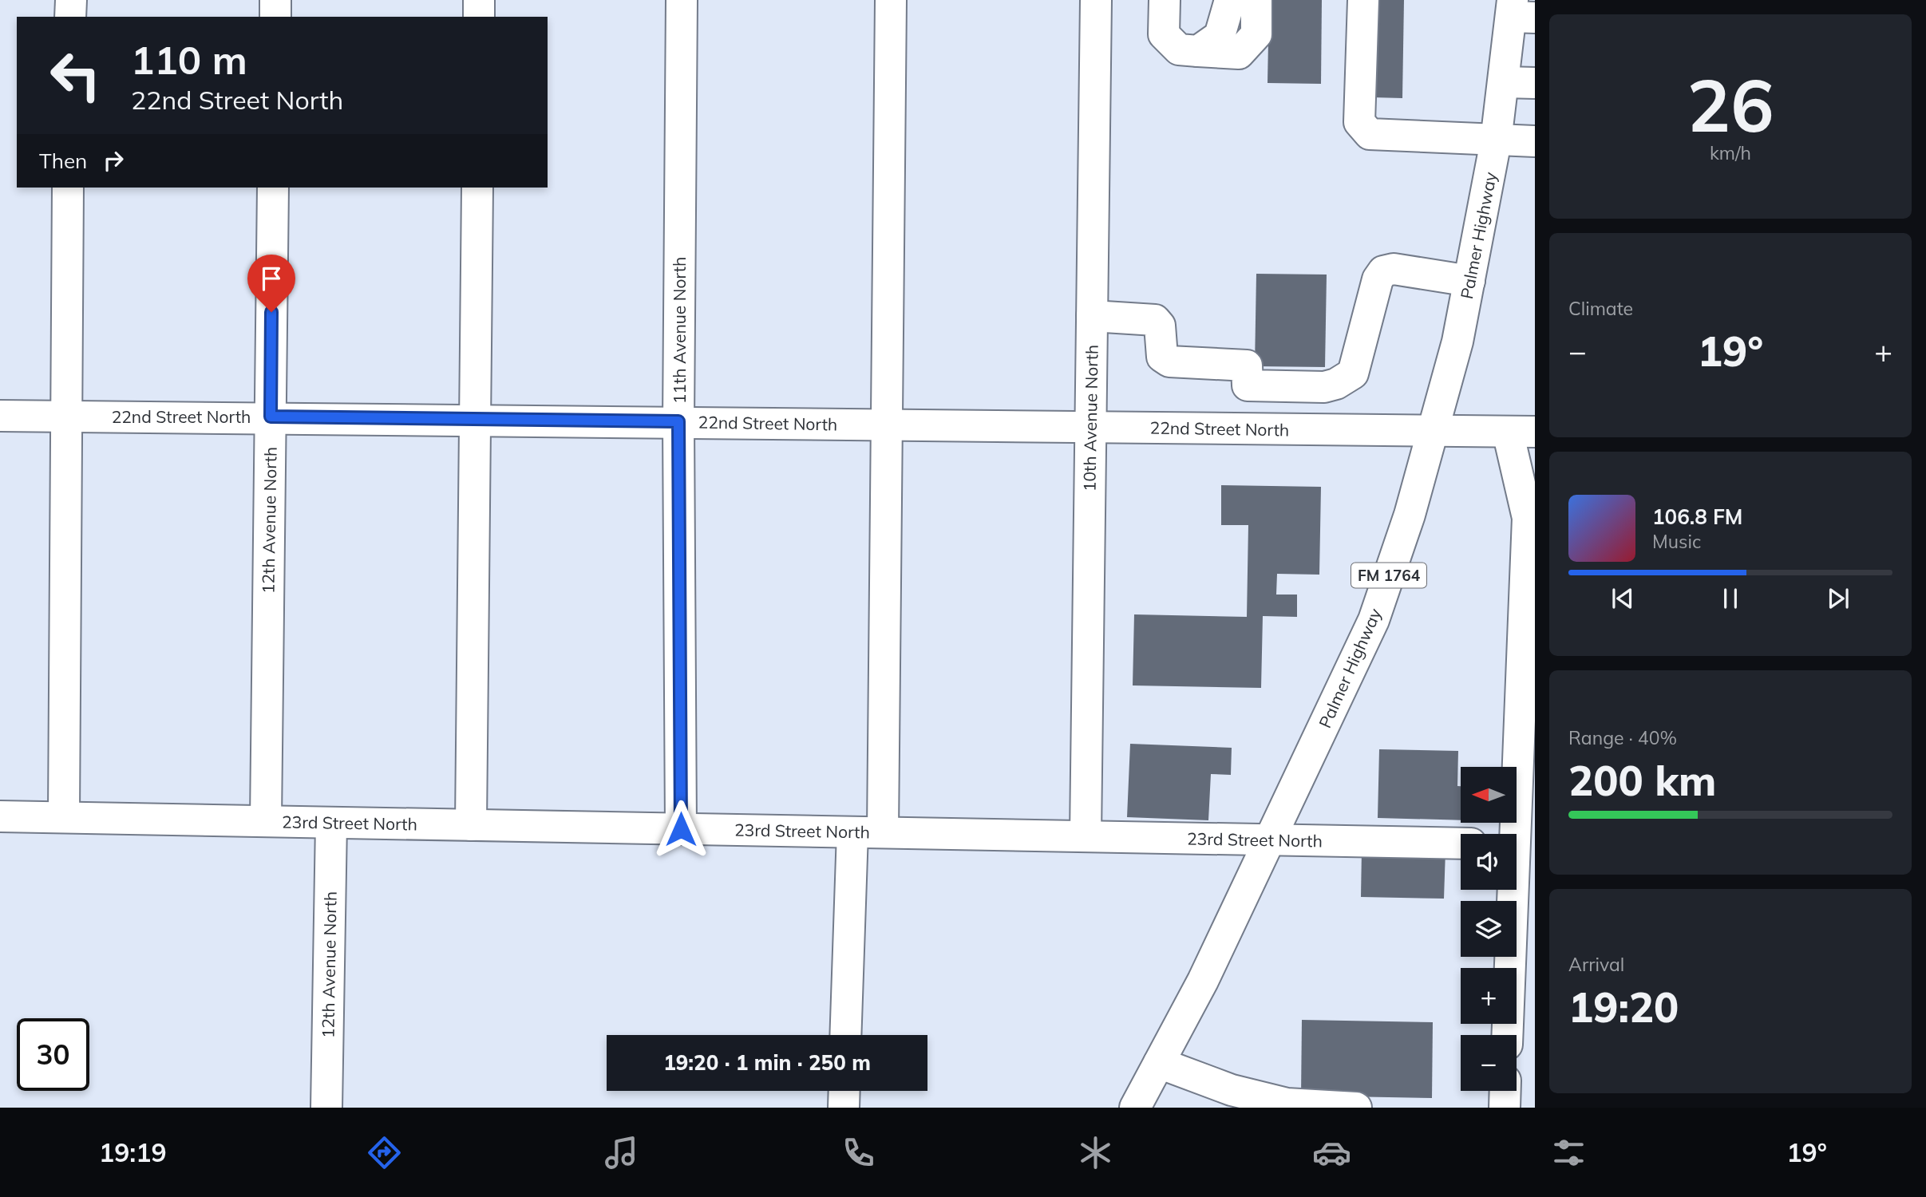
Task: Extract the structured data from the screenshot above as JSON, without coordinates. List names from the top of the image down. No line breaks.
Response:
{"streets":{"street":["Palmer Highway","11th Avenue North","22nd Street North","10th Avenue North","12th Avenue North","FM 1764","23rd Street North"]},"crossings":[["Palmer Highway","22nd Street North"],["Palmer Highway","23rd Street North"],["11th Avenue North","22nd Street North"],["11th Avenue North","23rd Street North"],["22nd Street North","10th Avenue North"],["22nd Street North","12th Avenue North"],["10th Avenue North","23rd Street North"],["12th Avenue North","23rd Street North"]],"north":"left","page":{"tile":[["26","km/h"],"Climate",["Range · 40%","200 km"],["Arrival","19:20"]],"turn":["110 m","22nd Street North"],"then":"Then","heat":["−","19°","+"],"song":["106.8 FM","Music"],"map_buttons":["+","−"],"limit":"30","trip":"19:20 · 1 min · 250 m","tabs":["19:19","19°"]}}
